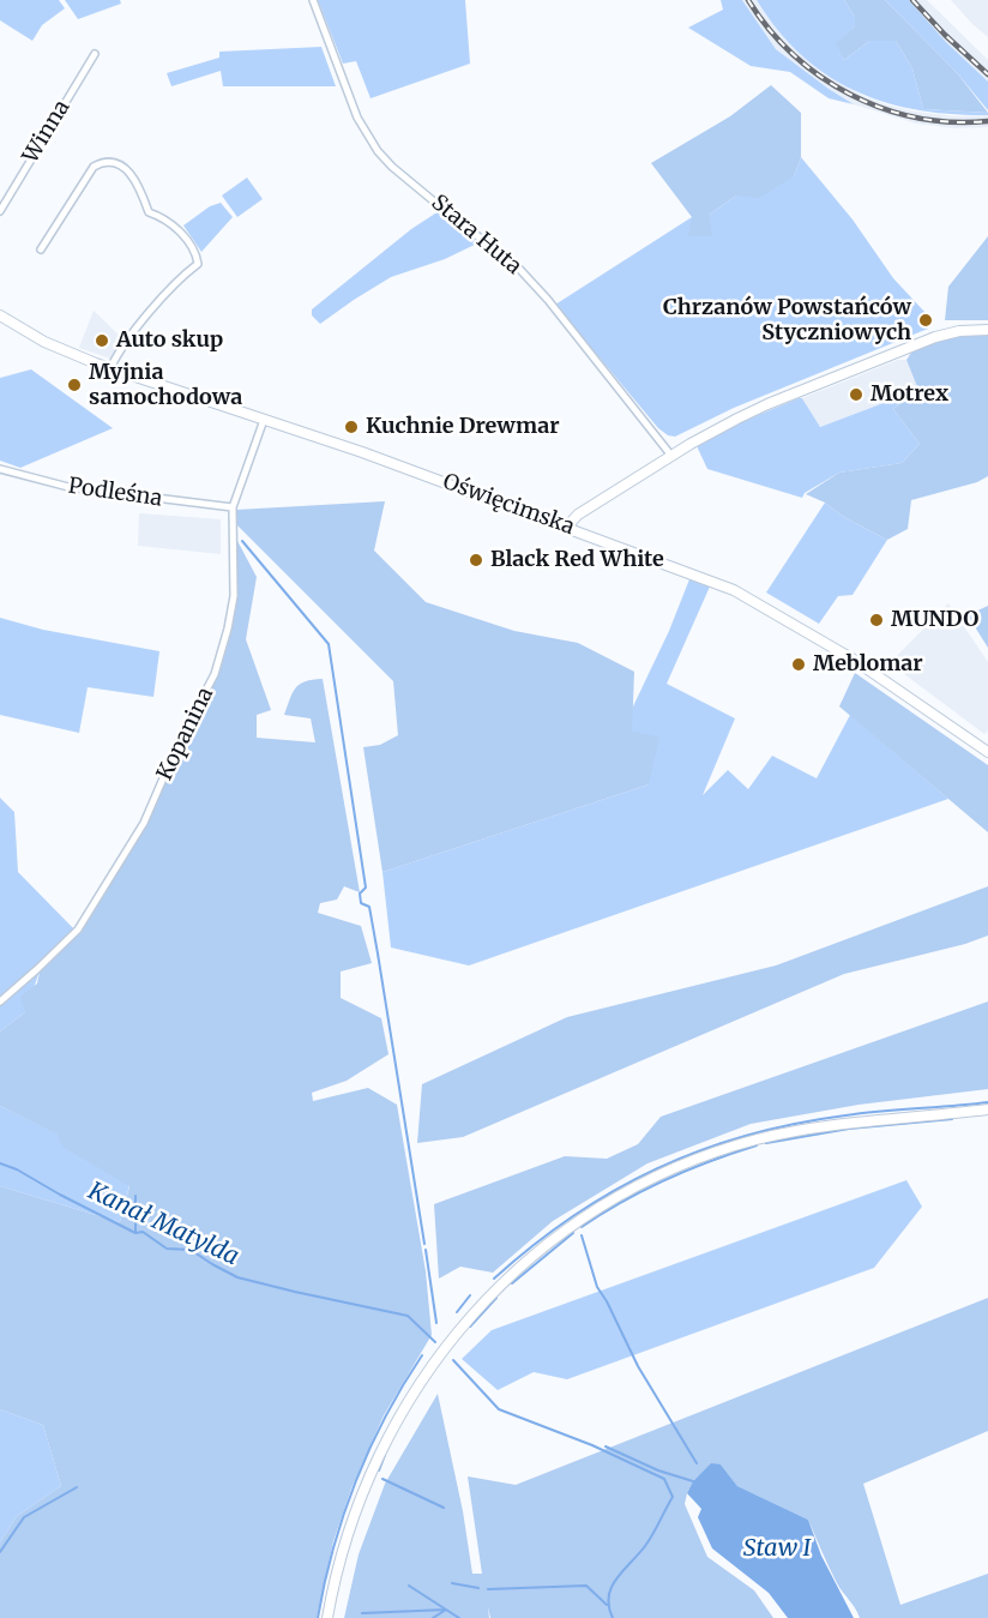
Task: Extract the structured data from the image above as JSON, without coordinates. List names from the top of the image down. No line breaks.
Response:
{"streets":{"street":["Winna","Stara Huta","Podleśna","Oświęcimska","Kopanina"]},"crossings":[["Podleśna","Kopanina"],["Oświęcimska","Kopanina"]],"water":["Kanał Matylda","Staw I"],"places":["Chrzanów Powstańców Styczniowych","Auto skup","Myjnia samochodowa","Motrex","Kuchnie Drewmar","Black Red White","MUNDO","Meblomar"]}
